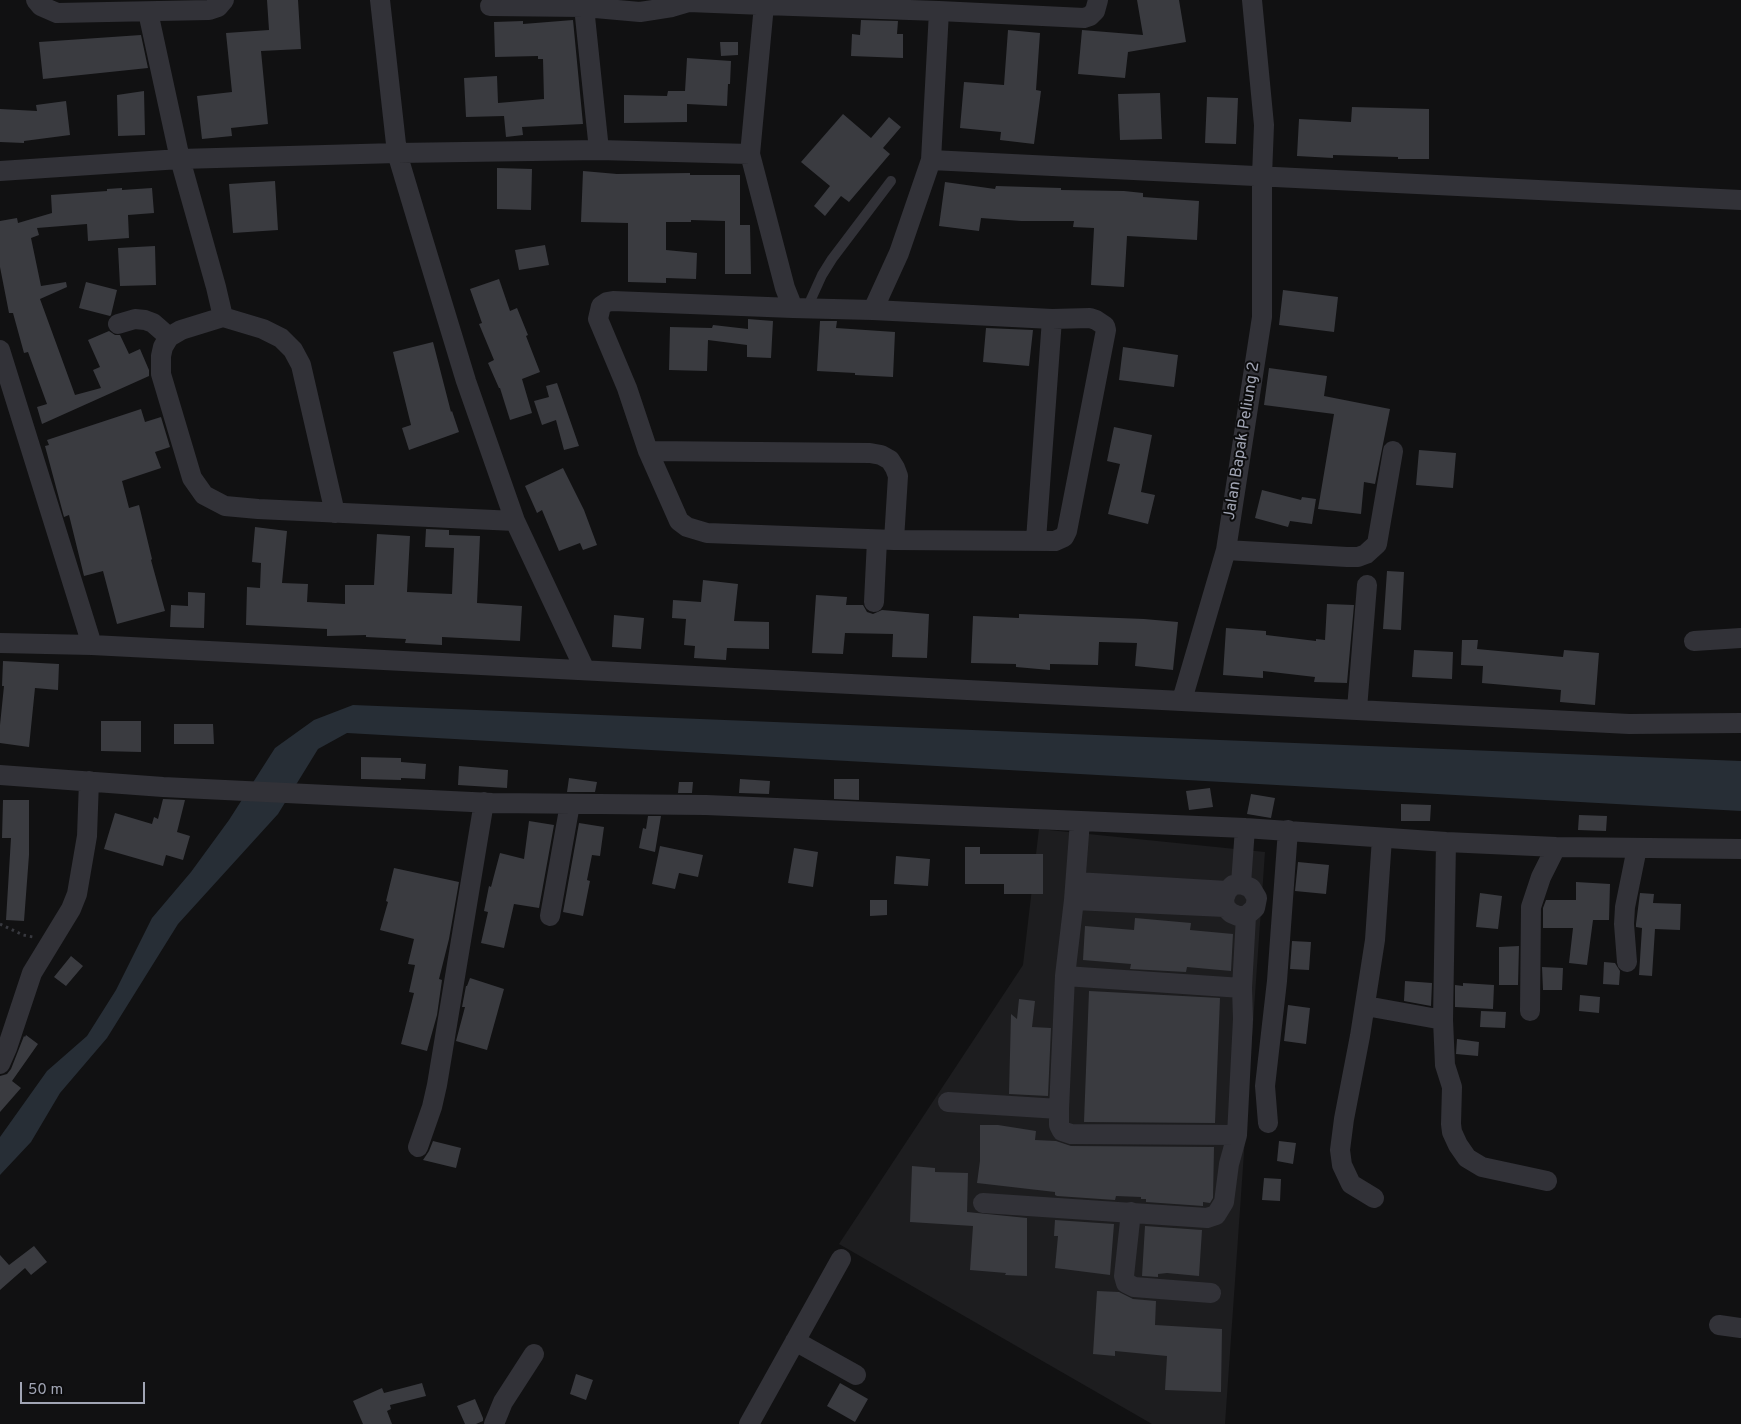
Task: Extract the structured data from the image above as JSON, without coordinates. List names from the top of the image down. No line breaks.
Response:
{"streets":{"street":["Jalan Bapak Peliung 2"]},"scale_bar":"50 m"}
